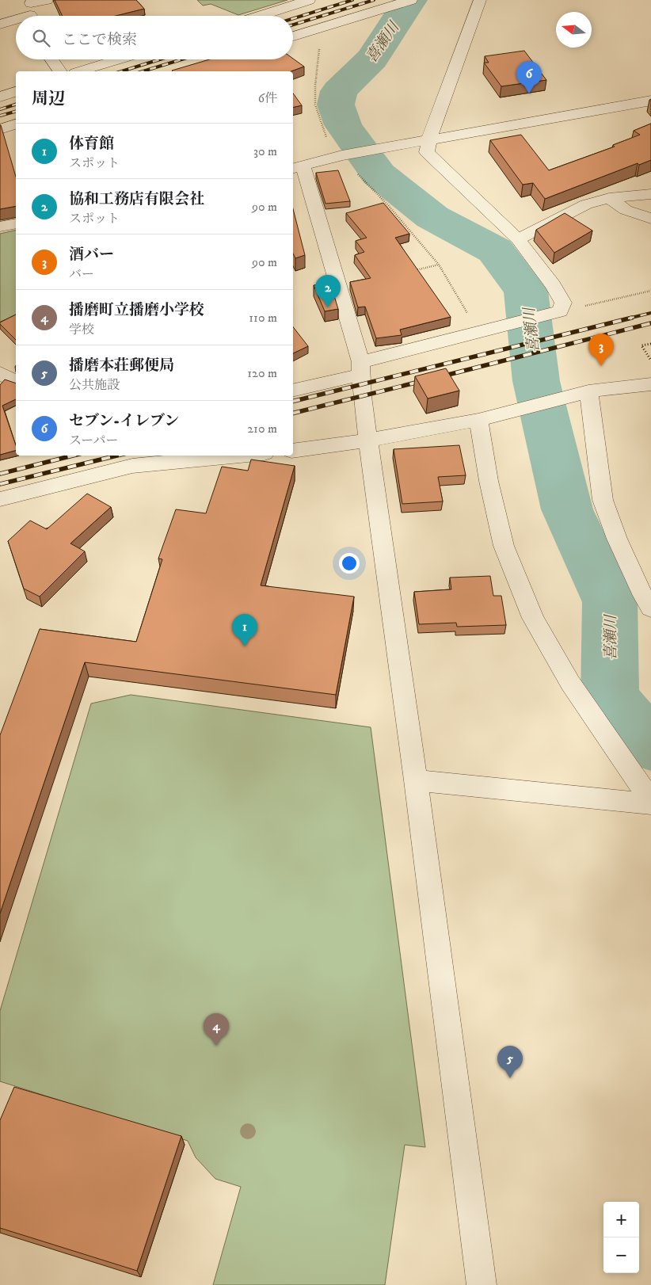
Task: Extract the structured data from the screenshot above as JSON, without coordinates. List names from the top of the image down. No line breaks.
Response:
{"water":["喜瀬川"],"north":"left","page":{"search":"ここで検索","pins":["6","2","3","1","4","5"],"heading":["周辺","6件"],"list":[{"mark":"1","name":"体育館","note":"スポット","value":"30 m"},{"mark":"2","name":"協和工務店有限会社","note":"スポット","value":"90 m"},{"mark":"3","name":"酒バー","note":"バー","value":"90 m"},{"mark":"4","name":"播磨町立播磨小学校","note":"学校","value":"110 m"},{"mark":"5","name":"播磨本荘郵便局","note":"公共施設","value":"120 m"},{"mark":"6","name":"セブン-イレブン","note":"スーパー","value":"210 m"}],"map_buttons":["+","−"]}}
